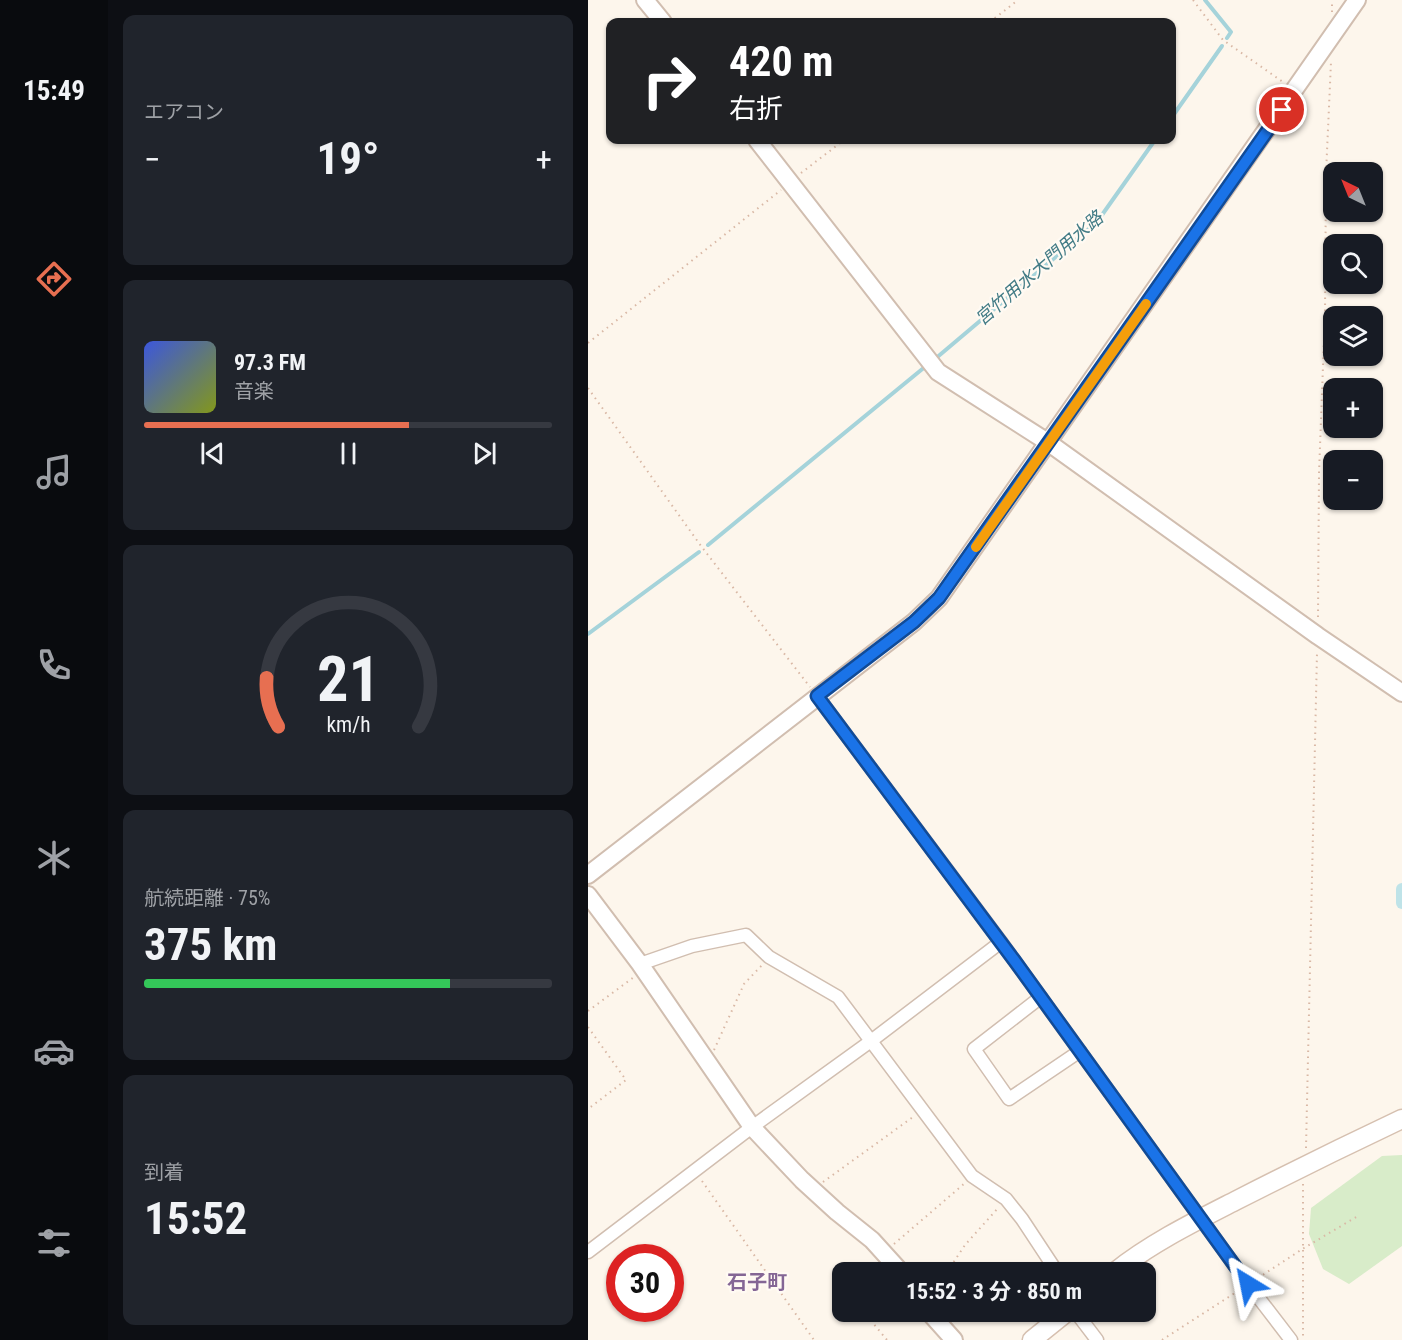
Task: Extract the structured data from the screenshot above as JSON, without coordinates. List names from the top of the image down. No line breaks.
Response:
{"districts":["石子町"],"water":["宮竹用水大門用水路"],"north":"top left","page":{"tabs":"15:49","tile":["エアコン",["航続距離 · 75%","375 km"],["到着","15:52"]],"turn":["420 m","右折"],"heat":["−","19°","+"],"map_buttons":["+","−"],"song":["97.3 FM","音楽"],"limit":"30","trip":"15:52 · 3 分 · 850 m","gauge":["21","km/h"]}}
